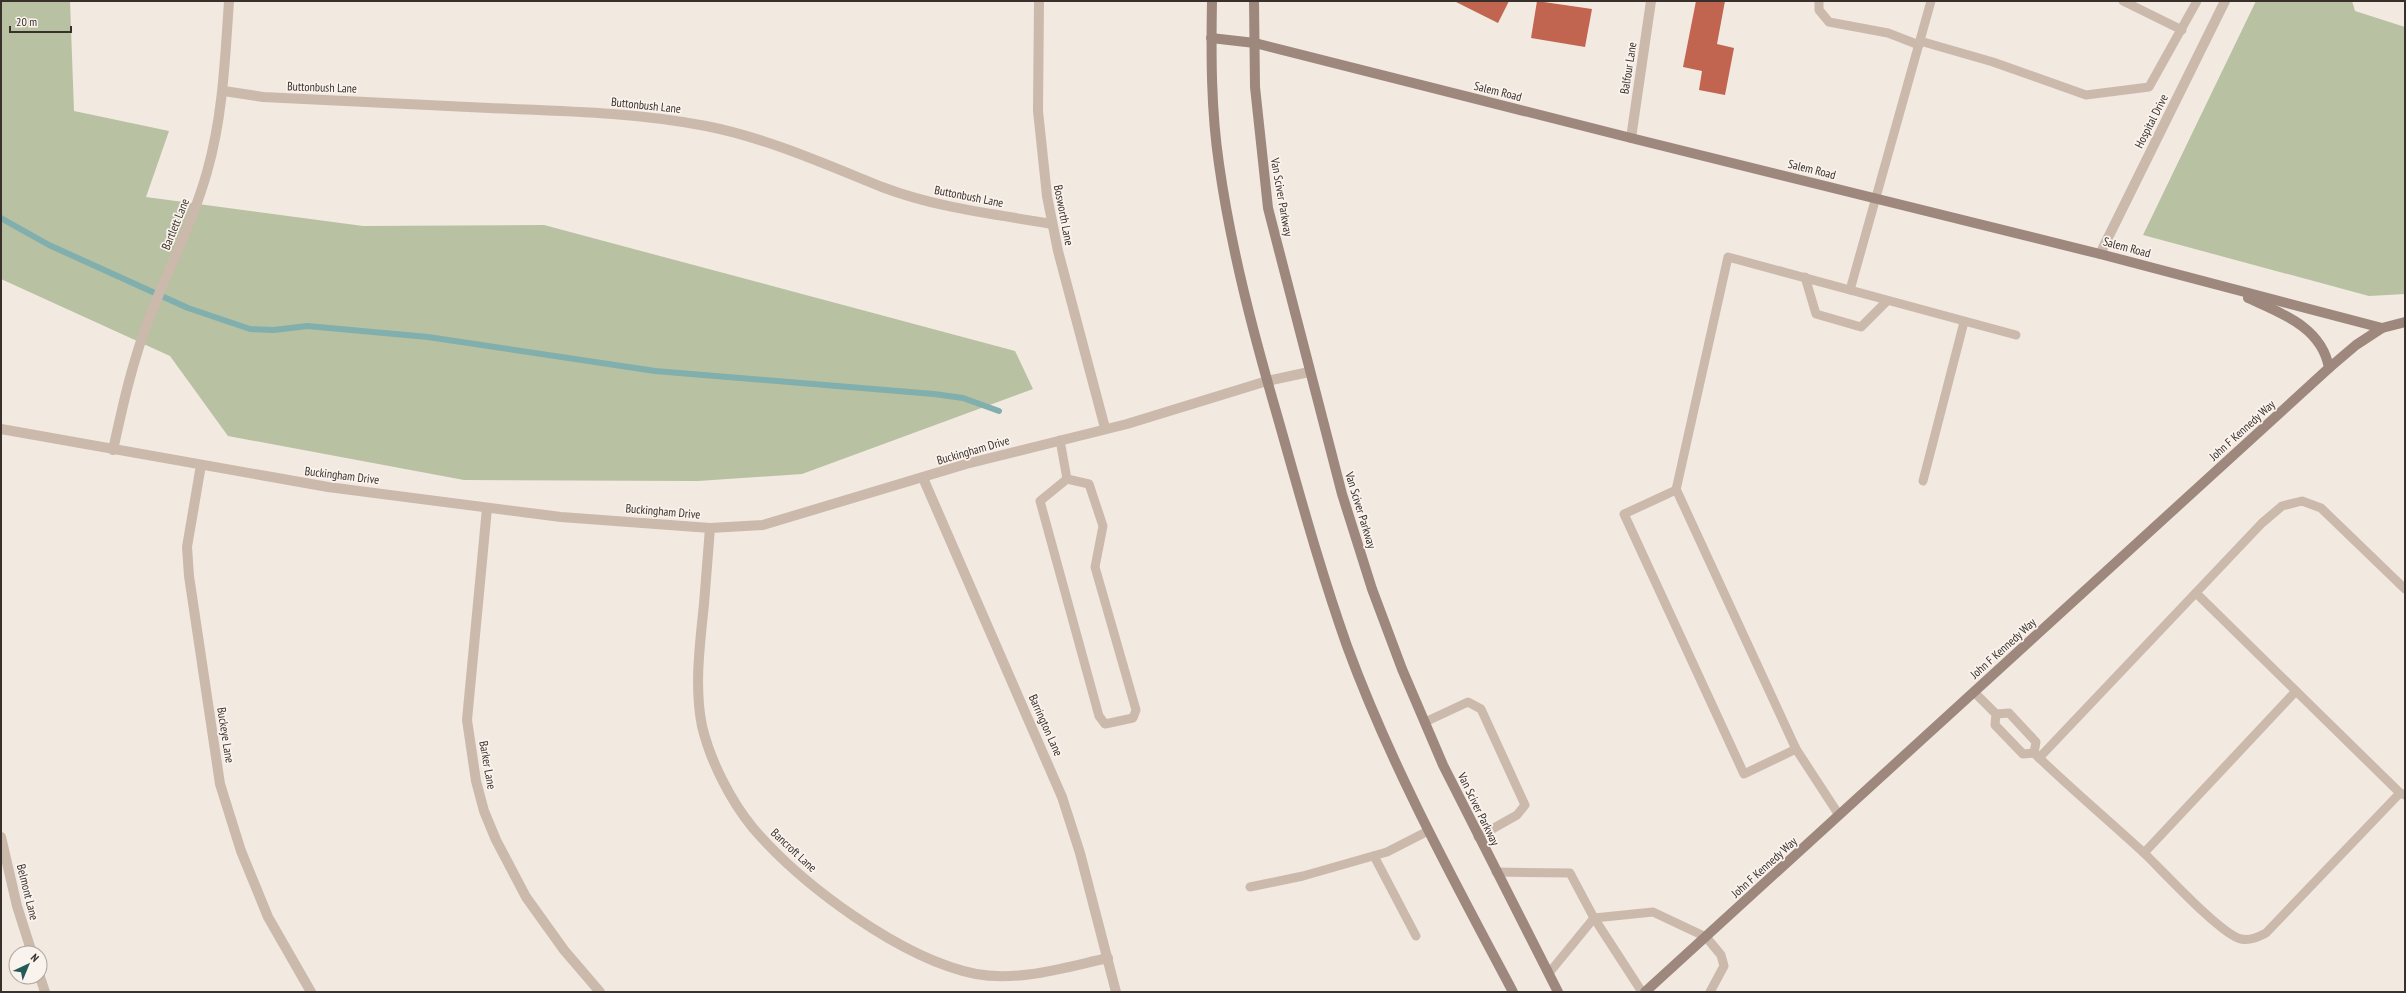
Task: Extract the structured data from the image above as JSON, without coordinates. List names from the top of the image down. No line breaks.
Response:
{"streets":{"street":["Balfour Lane","Buttonbush Lane","Salem Road","Hospital Drive","Van Sciver Parkway","Bosworth Lane","Bartlett Lane","John F Kennedy Way","Buckingham Drive","Barrington Lane","Buckeye Lane","Barker Lane","Bancroft Lane","Belmont Lane"]},"crossings":[["Balfour Lane","Salem Road"],["Buttonbush Lane","Bosworth Lane"],["Buttonbush Lane","Bartlett Lane"],["Salem Road","Hospital Drive"],["Salem Road","Van Sciver Parkway"],["Salem Road","John F Kennedy Way"],["Van Sciver Parkway","Buckingham Drive"],["Bosworth Lane","Buckingham Drive"],["Bartlett Lane","Buckingham Drive"],["Buckingham Drive","Barrington Lane"],["Buckingham Drive","Buckeye Lane"],["Buckingham Drive","Barker Lane"],["Buckingham Drive","Bancroft Lane"],["Barrington Lane","Bancroft Lane"]],"scale_bar":"20 m","north":"top right"}
